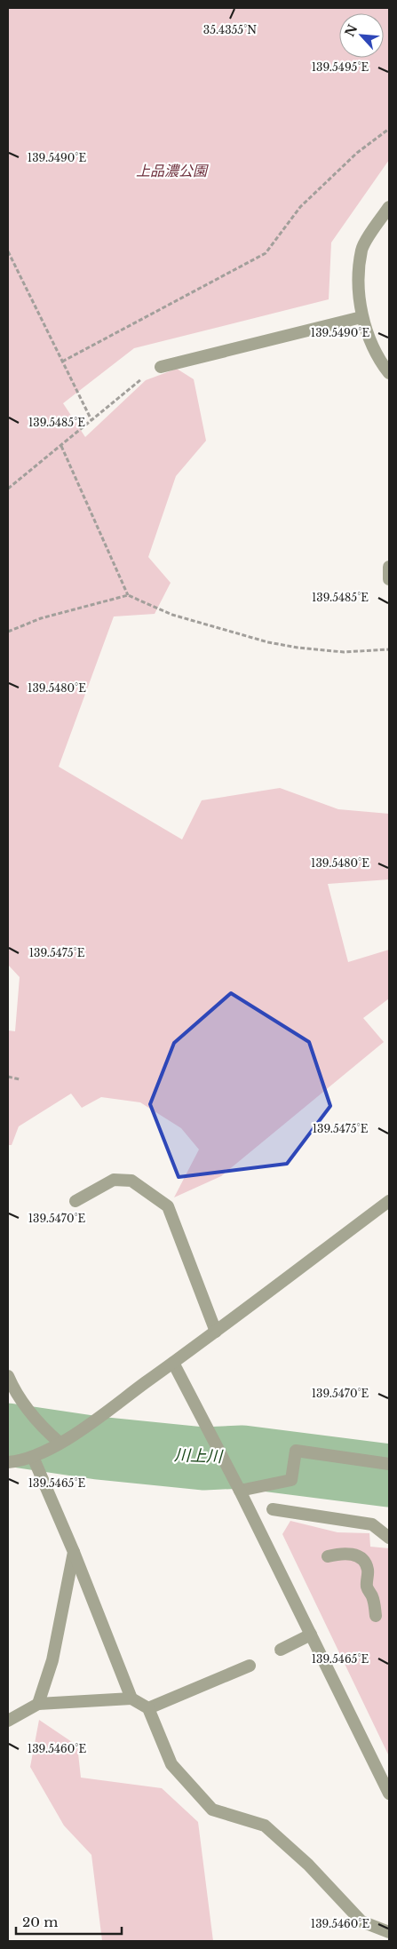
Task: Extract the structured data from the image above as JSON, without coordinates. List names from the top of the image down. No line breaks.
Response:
{"water":["川上川"],"parks":["上品濃公園"],"scale_bar":"20 m","north":"top left","coordinates":["35.4355°N","139.5495°E","139.5490°E","139.5485°E","139.5480°E","139.5475°E","139.5470°E","139.5465°E","139.5460°E"]}
